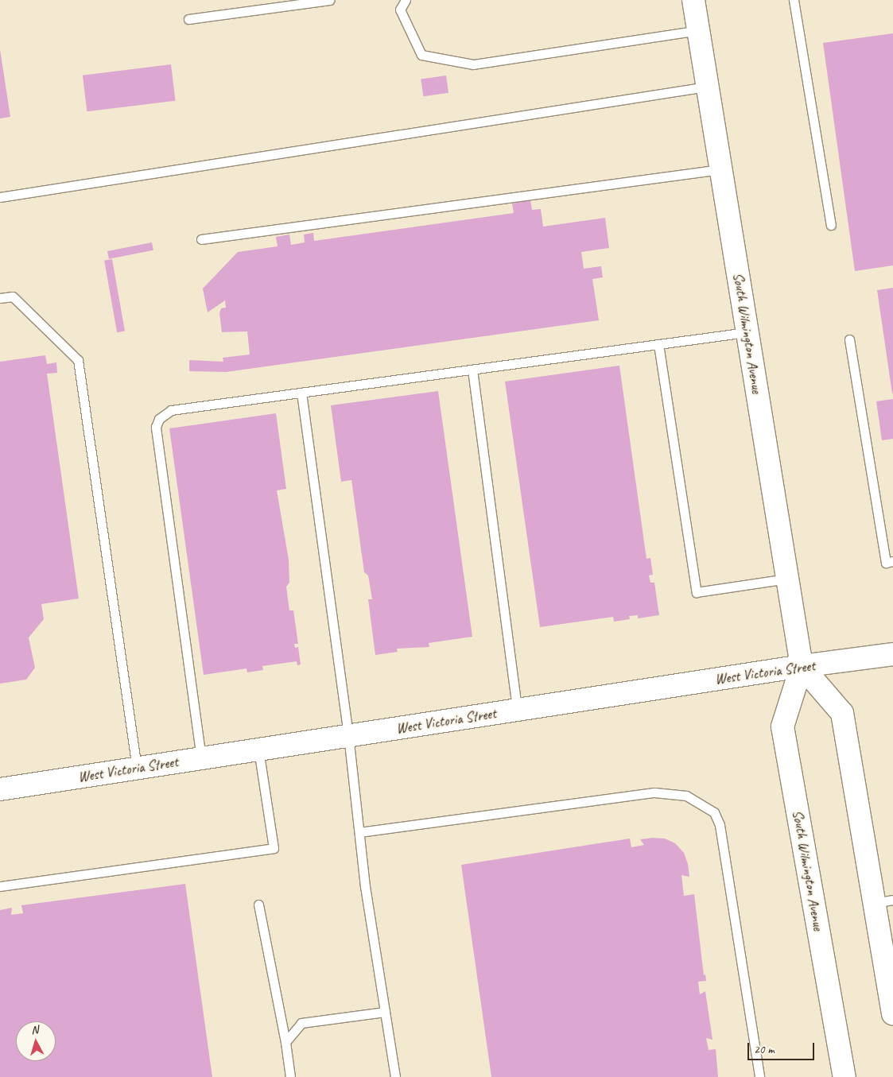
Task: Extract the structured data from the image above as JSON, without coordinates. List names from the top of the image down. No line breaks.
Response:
{"streets":{"main road":["South Wilmington Avenue","West Victoria Street"]},"crossings":[["South Wilmington Avenue","West Victoria Street"]],"scale_bar":"20 m","north":"top"}
